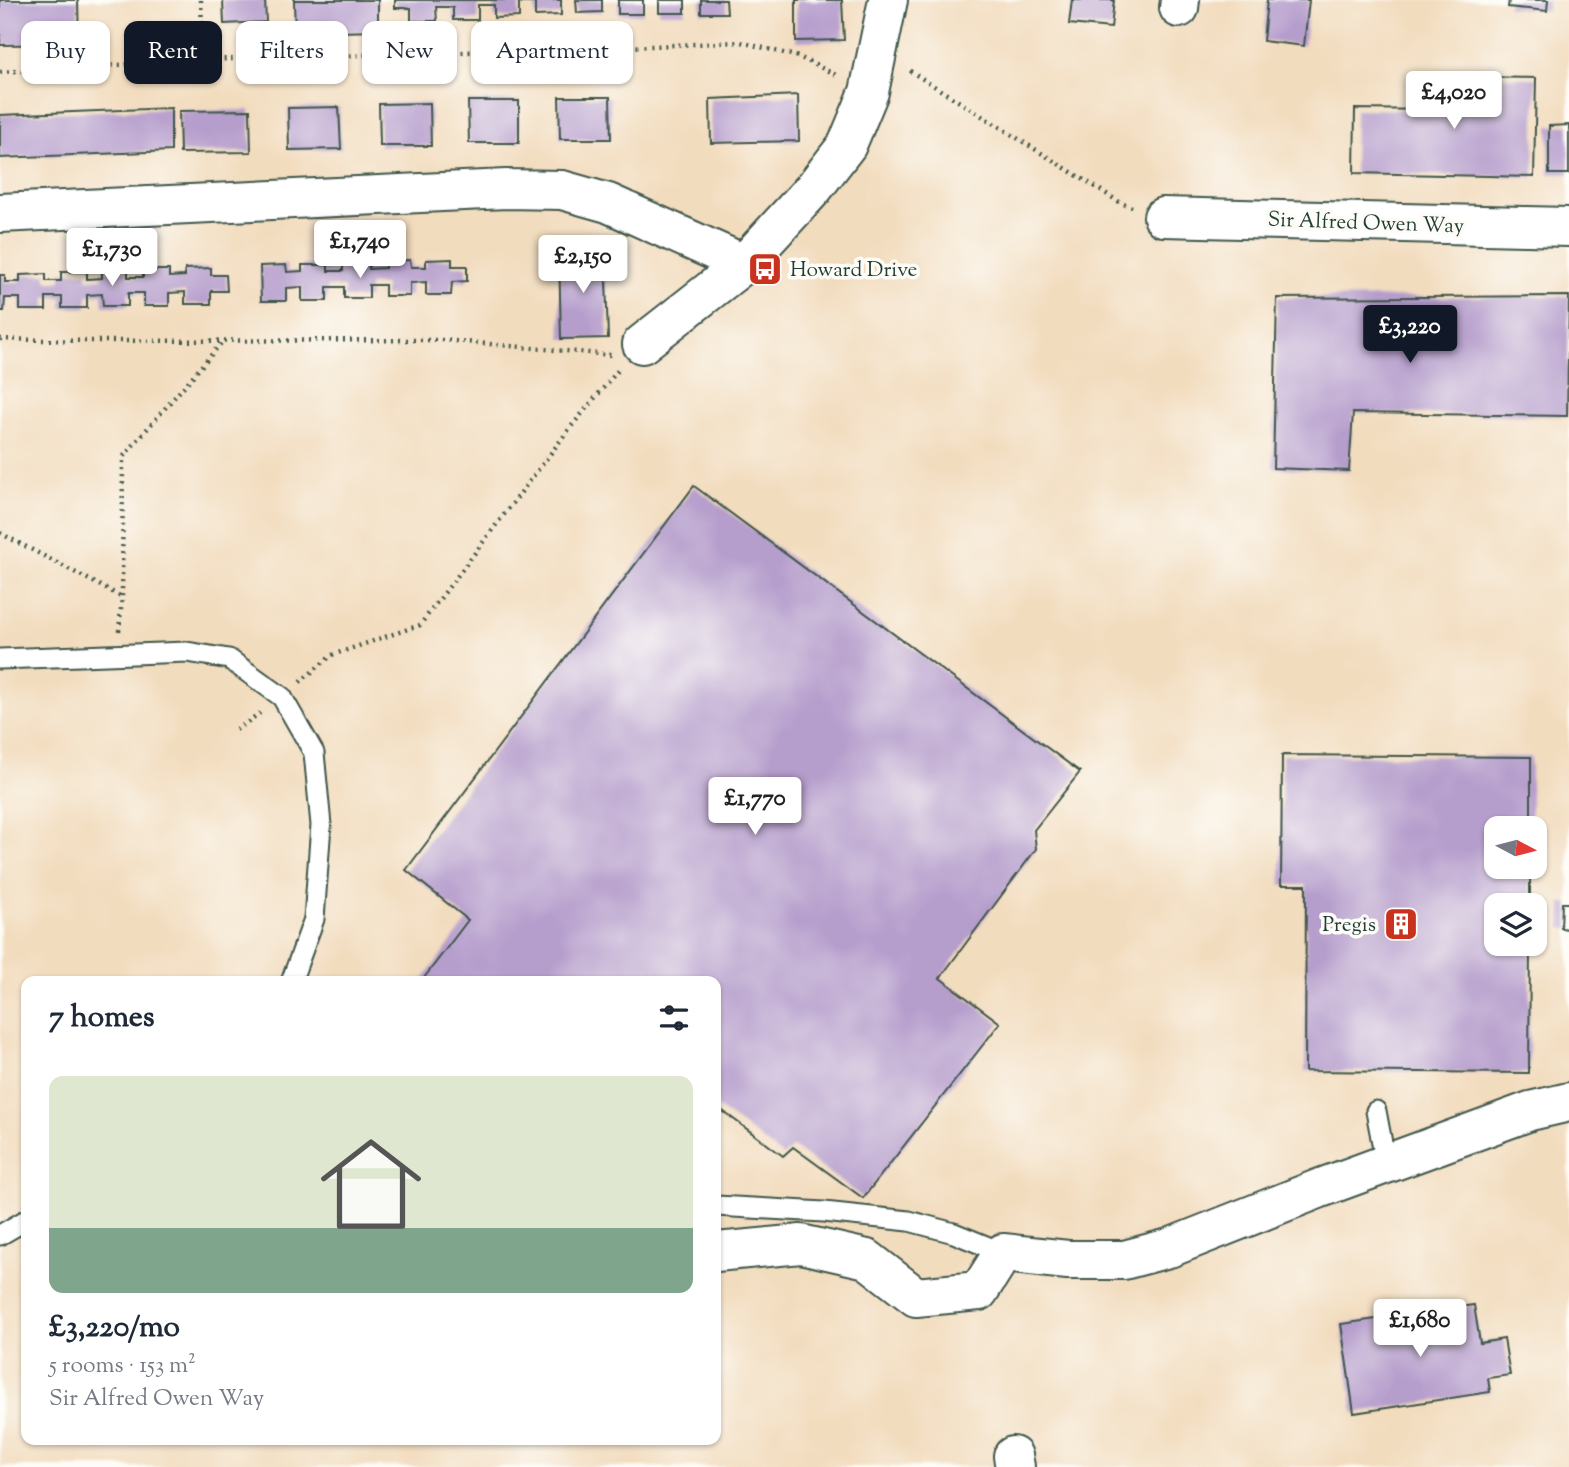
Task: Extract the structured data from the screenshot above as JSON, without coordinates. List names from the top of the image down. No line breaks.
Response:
{"streets":{"street":["Sir Alfred Owen Way"]},"places":{"bus stop":["Howard Drive"],"building":["Pregis"]},"north":"right","page":{"chip":["Buy","Rent","Filters","New","Apartment"],"price":["£4,020","£1,740","£1,730","£2,150","£3,220","£1,770","£1,680"],"heading":"7 homes","list":[{"name":"£3,220/mo","note":"5 rooms · 153 m² · Sir Alfred Owen Way"}]}}
